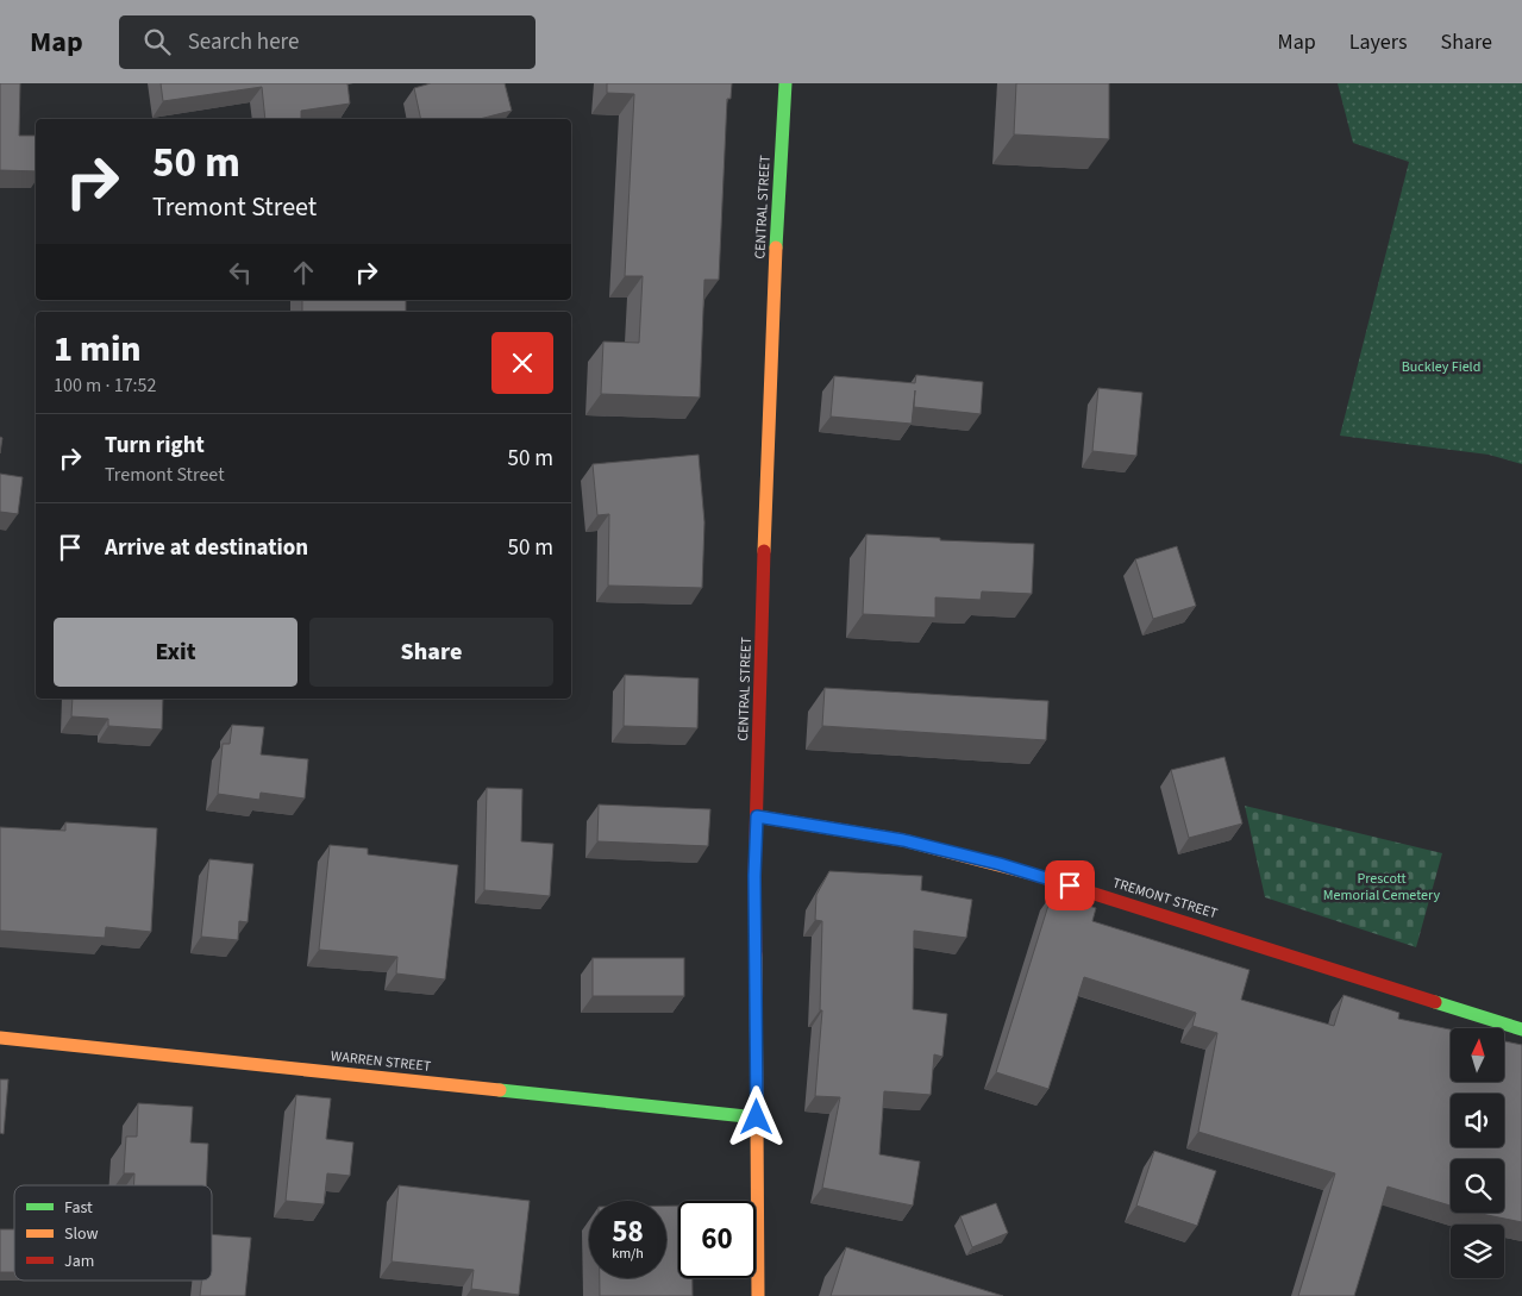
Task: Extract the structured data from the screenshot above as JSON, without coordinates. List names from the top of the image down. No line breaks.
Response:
{"streets":{"street":["CENTRAL STREET","TREMONT STREET","WARREN STREET"]},"crossings":[["CENTRAL STREET","TREMONT STREET"],["CENTRAL STREET","WARREN STREET"]],"parks":["Buckley Field","Prescott Memorial Cemetery"],"legend":["Fast","Slow","Jam"],"north":"top","page":{"header":"Map","search":"Search here","nav":["Map","Layers","Share"],"turn":["50 m","Tremont Street"],"heading":["1 min","100 m · 17:52"],"list":[{"name":"Turn right","note":"Tremont Street","value":"50 m"},{"name":"Arrive at destination","value":"50 m"}],"buttons":["Exit","Share"],"speed":"58 km/h","limit":"60"}}
